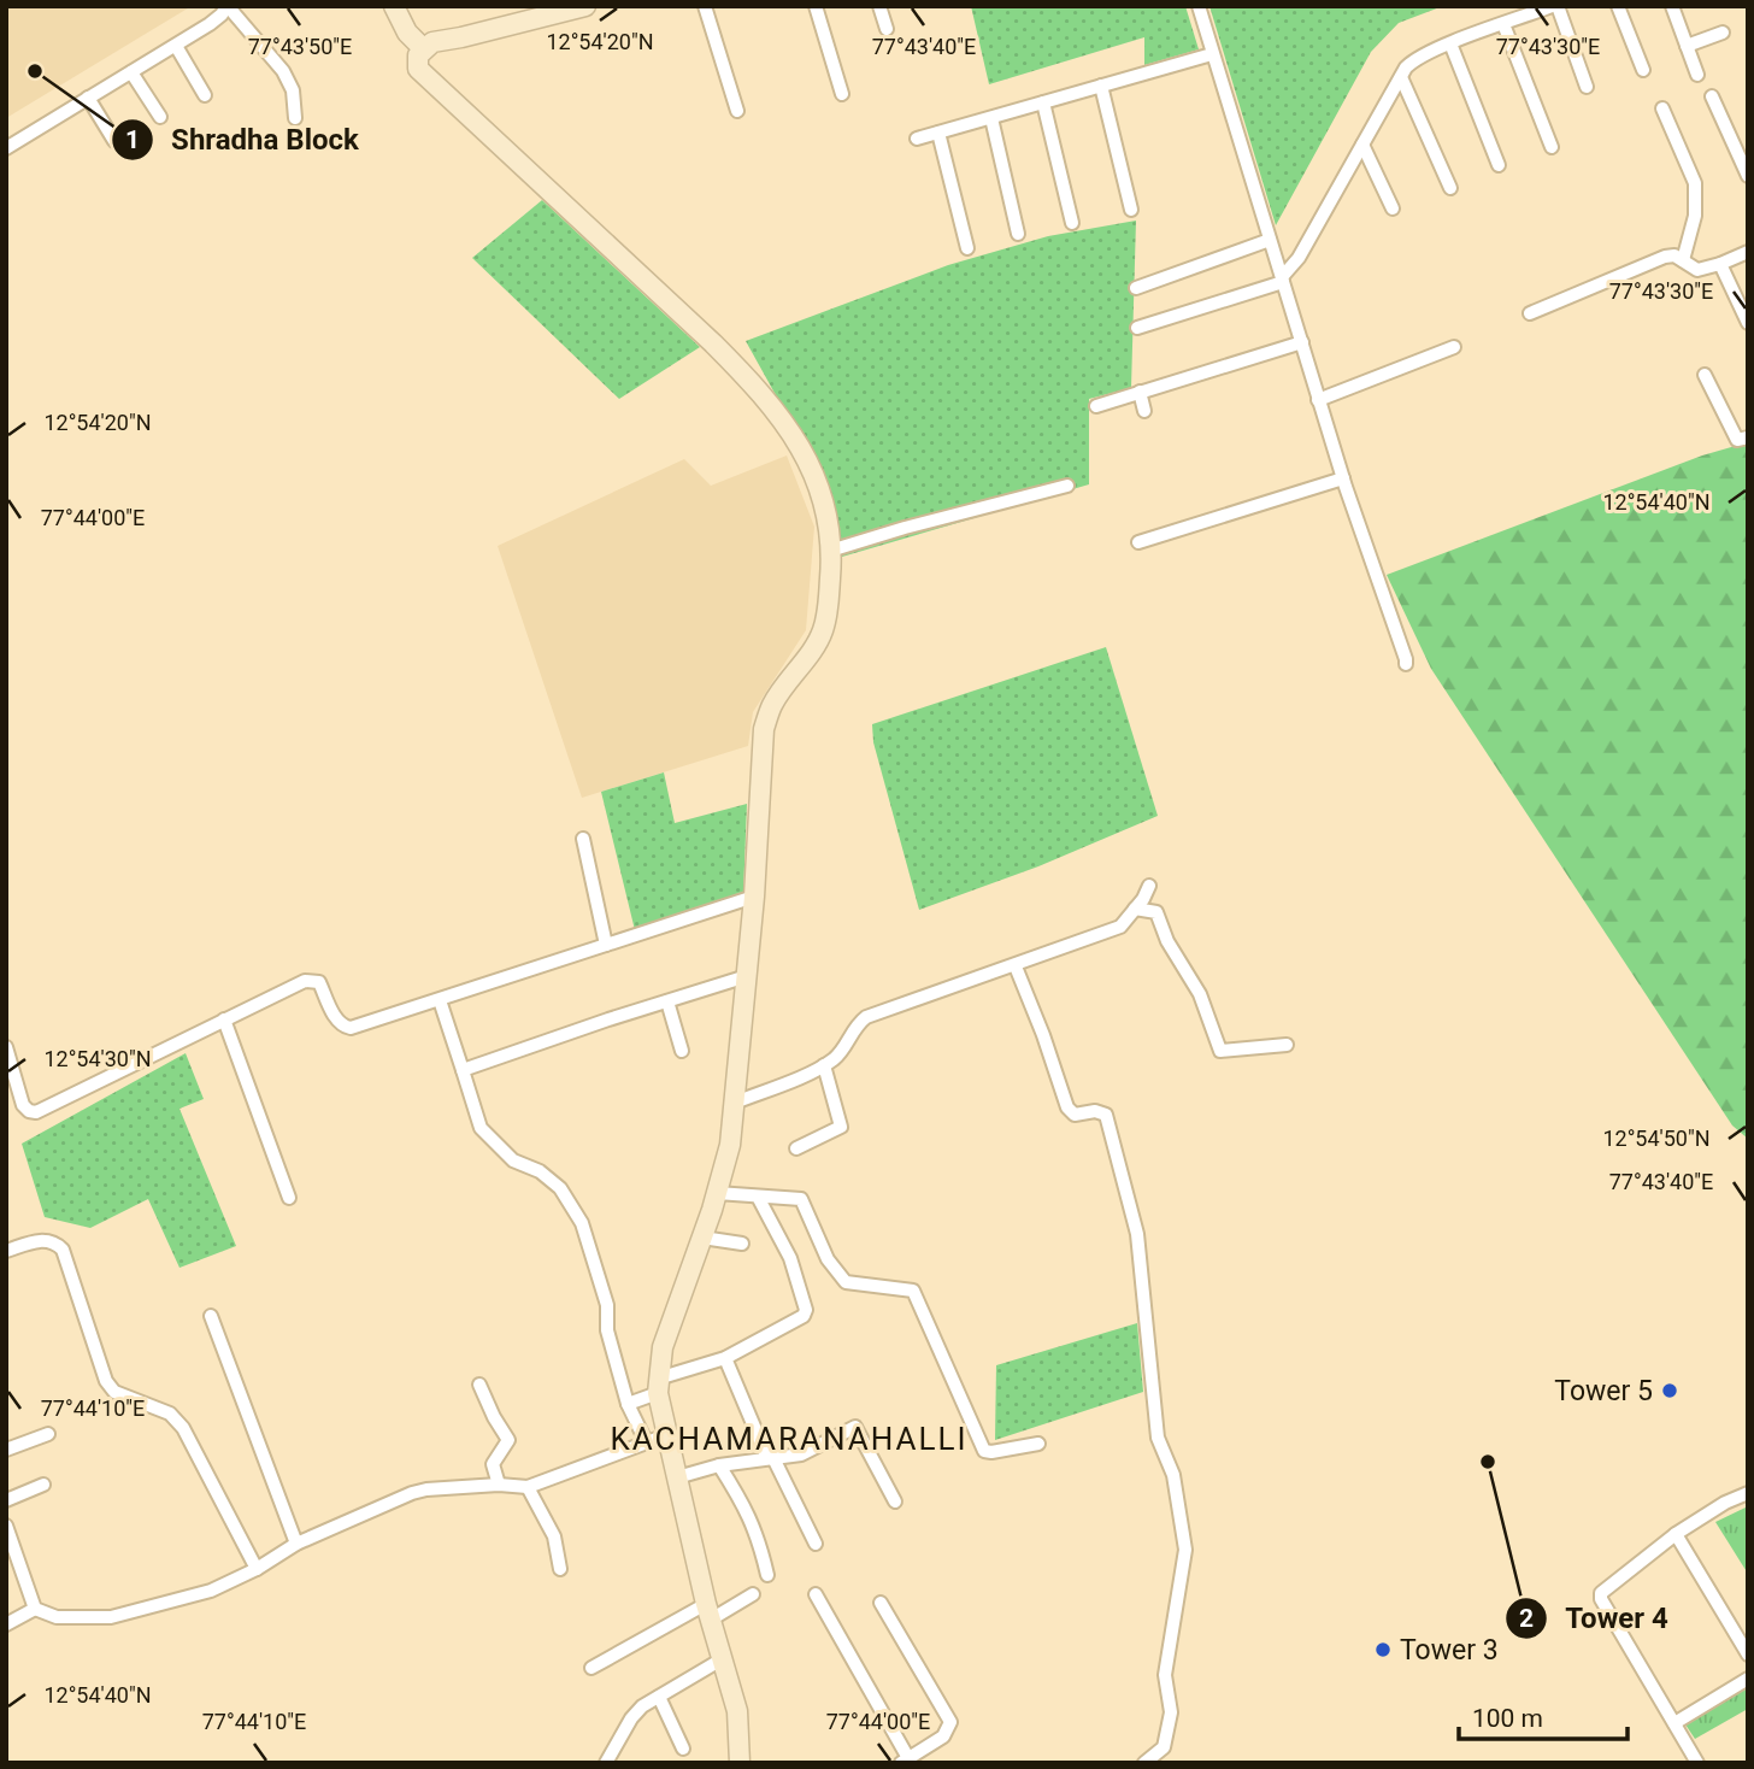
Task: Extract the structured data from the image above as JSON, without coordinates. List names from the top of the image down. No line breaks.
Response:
{"districts":["KACHAMARANAHALLI"],"places":["Shradha Block","Tower 5","Tower 4","Tower 3"],"scale_bar":"100 m","coordinates":["12°54'20\"N","77°43'50\"E","77°43'40\"E","77°43'30\"E","12°54'40\"N","77°44'00\"E","12°54'30\"N","12°54'50\"N","77°44'10\"E"]}
